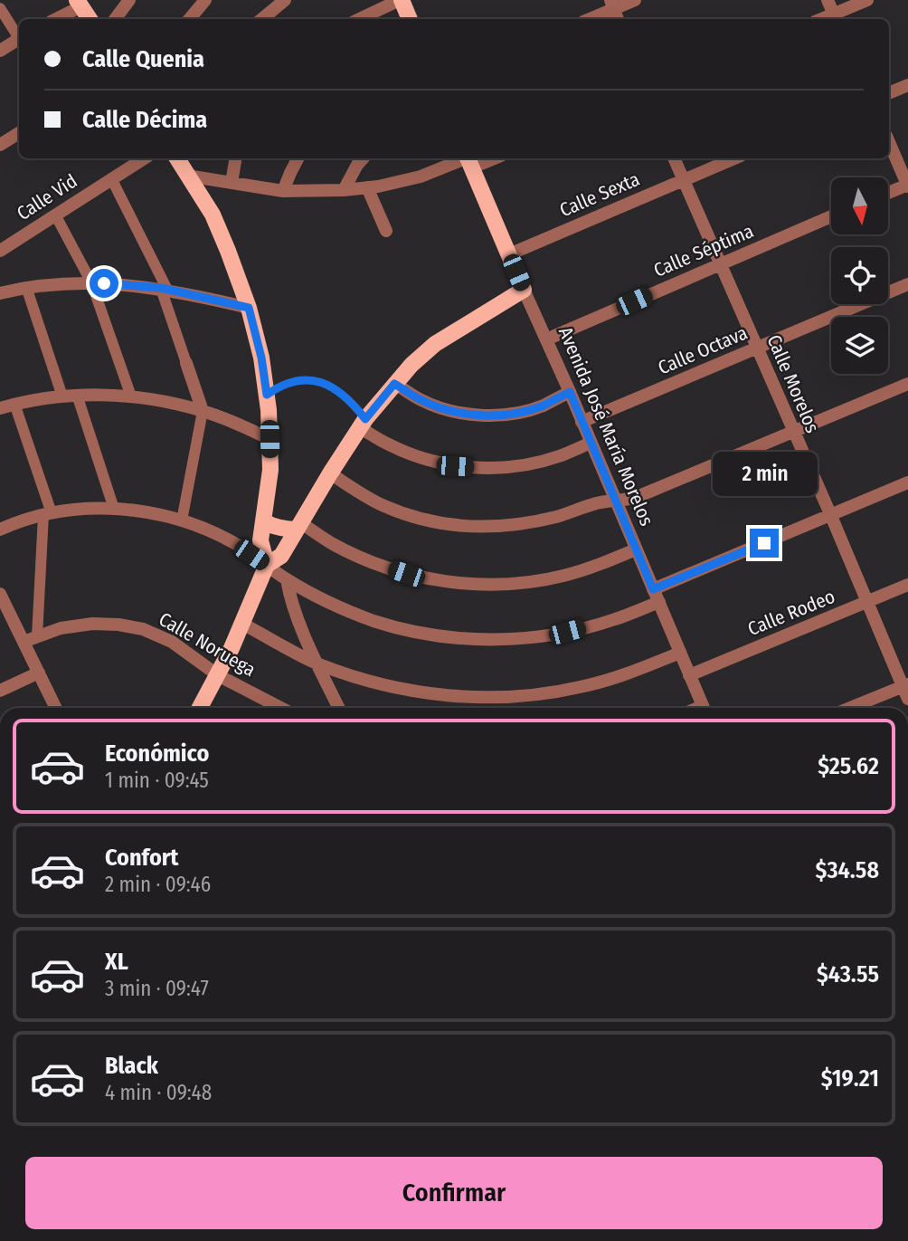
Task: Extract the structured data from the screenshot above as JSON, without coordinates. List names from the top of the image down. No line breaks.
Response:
{"streets":{"main road":["Avenida José María Morelos"],"street":["Calle Sexta","Calle Vid","Calle Séptima","Calle Octava","Calle Morelos","Calle Rodeo","Calle Noruega"]},"crossings":[["Calle Sexta","Calle Morelos"],["Calle Sexta","Avenida José María Morelos"],["Calle Séptima","Calle Morelos"],["Calle Séptima","Avenida José María Morelos"],["Calle Octava","Calle Morelos"],["Calle Octava","Avenida José María Morelos"],["Calle Morelos","Calle Rodeo"],["Avenida José María Morelos","Calle Rodeo"]],"north":"bottom","page":{"banner":["Calle Quenia","Calle Décima"],"bubble":"2 min","list":[{"name":"Económico","note":"1 min · 09:45","value":"$25.62"},{"name":"Confort","note":"2 min · 09:46","value":"$34.58"},{"name":"XL","note":"3 min · 09:47","value":"$43.55"},{"name":"Black","note":"4 min · 09:48","value":"$19.21"}],"buttons":"Confirmar"}}
